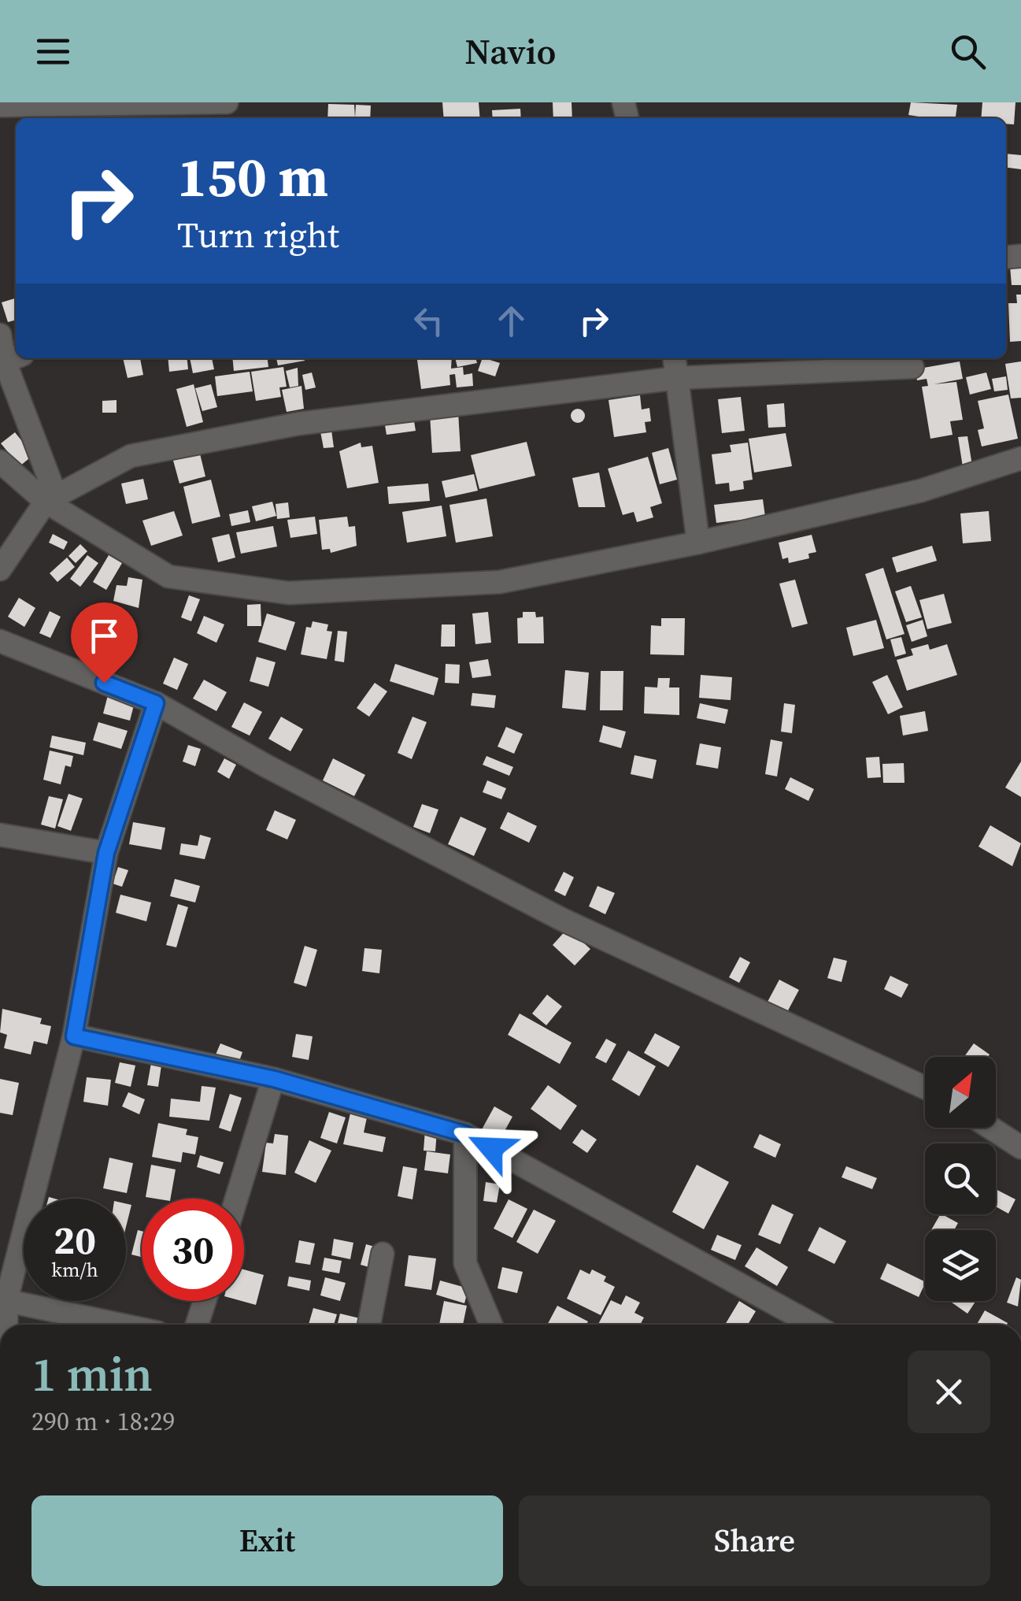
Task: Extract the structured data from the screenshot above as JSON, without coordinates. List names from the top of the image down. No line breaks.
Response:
{"north":"top right","page":{"header":"Navio","turn":["150 m","Turn right"],"speed":"20 km/h","limit":"30","heading":["1 min","290 m · 18:29"],"buttons":["Exit","Share"]}}
